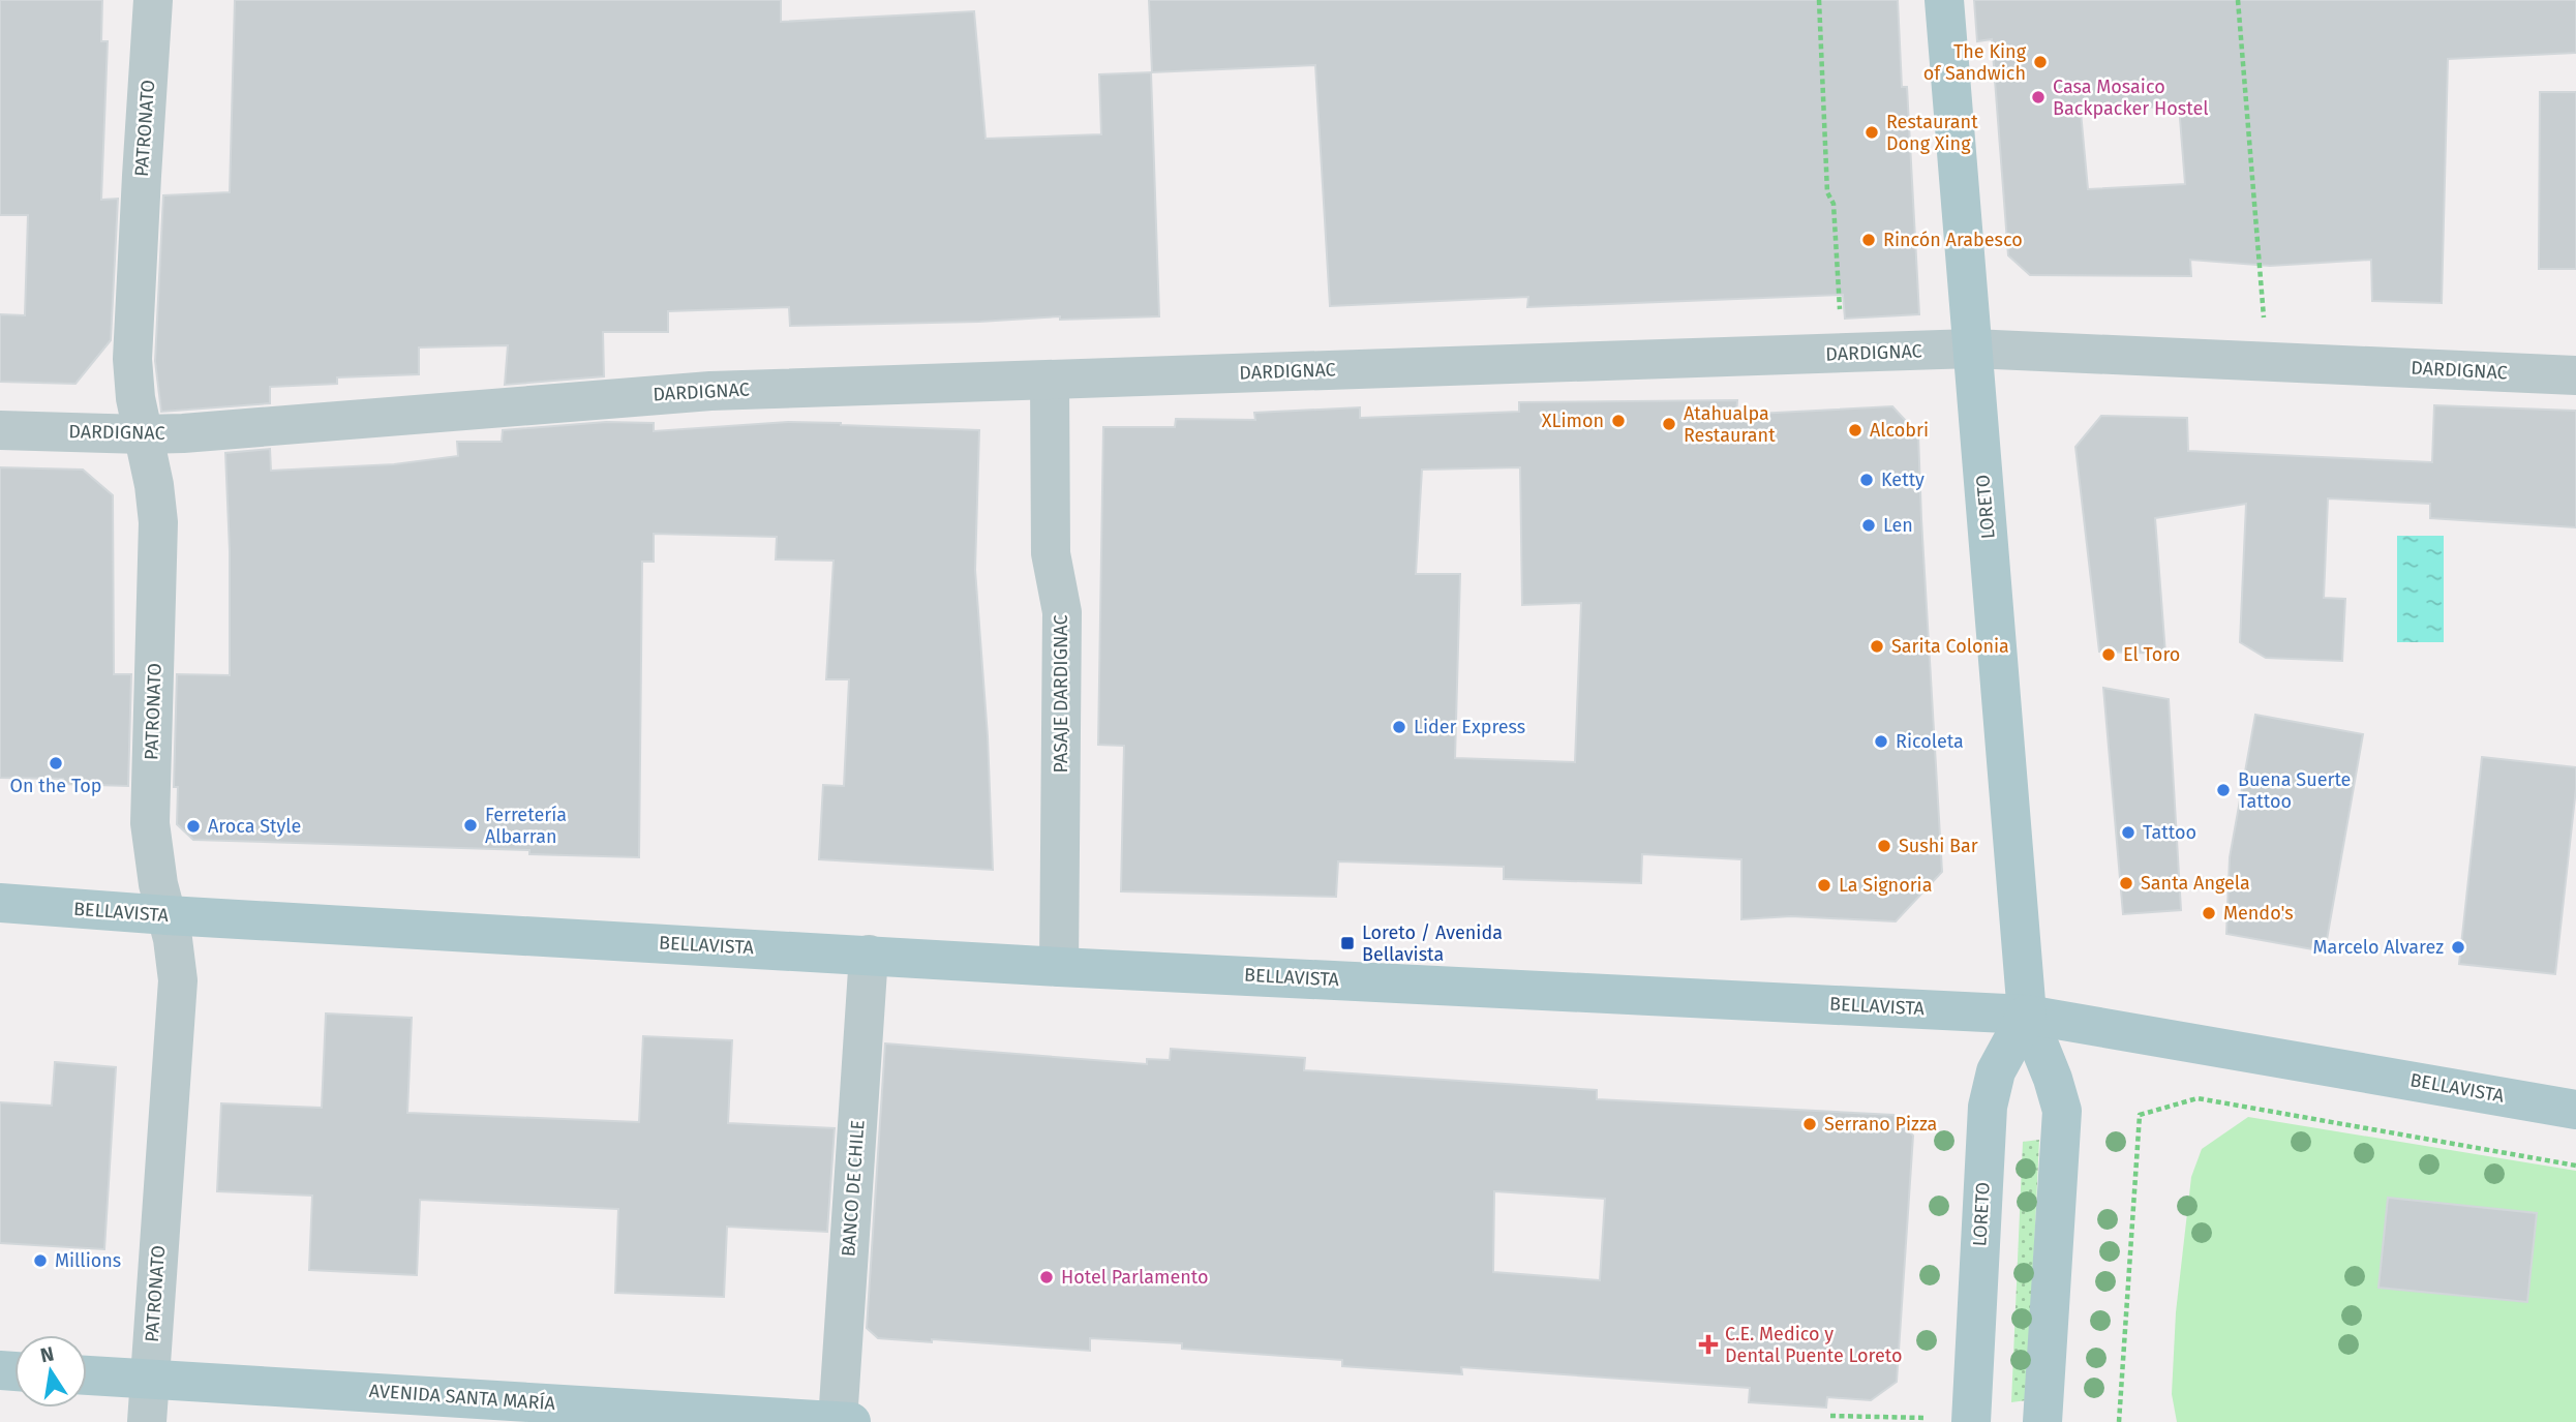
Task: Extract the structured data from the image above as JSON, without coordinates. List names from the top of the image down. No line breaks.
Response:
{"streets":{"main road":["LORETO","BELLAVISTA","AVENIDA SANTA MARÍA"],"street":["PATRONATO","DARDIGNAC","PASAJE DARDIGNAC","BANCO DE CHILE"]},"crossings":[["PATRONATO","DARDIGNAC"],["PATRONATO","BELLAVISTA"],["PATRONATO","AVENIDA SANTA MARÍA"],["DARDIGNAC","LORETO"],["DARDIGNAC","PASAJE DARDIGNAC"],["LORETO","BELLAVISTA"],["PASAJE DARDIGNAC","BELLAVISTA"],["BELLAVISTA","BANCO DE CHILE"],["BANCO DE CHILE","AVENIDA SANTA MARÍA"]],"places":{"other":["The King of Sandwich","Casa Mosaico Backpacker Hostel","Restaurant Dong Xing","Rincón Arabesco","XLimon","Atahualpa Restaurant","Alcobri","Ketty","Len","Sarita Colonia","El Toro","Lider Express","Ricoleta","On the Top","Buena Suerte Tattoo","Ferretería Albarran","Aroca Style","Tattoo","Sushi Bar","Santa Angela","La Signoria","Mendo's","Marcelo Alvarez","Serrano Pizza","Millions","Hotel Parlamento"],"transit":["Loreto / Avenida Bellavista"],"health":["C.E. Medico y Dental Puente Loreto"]},"north":"top"}
